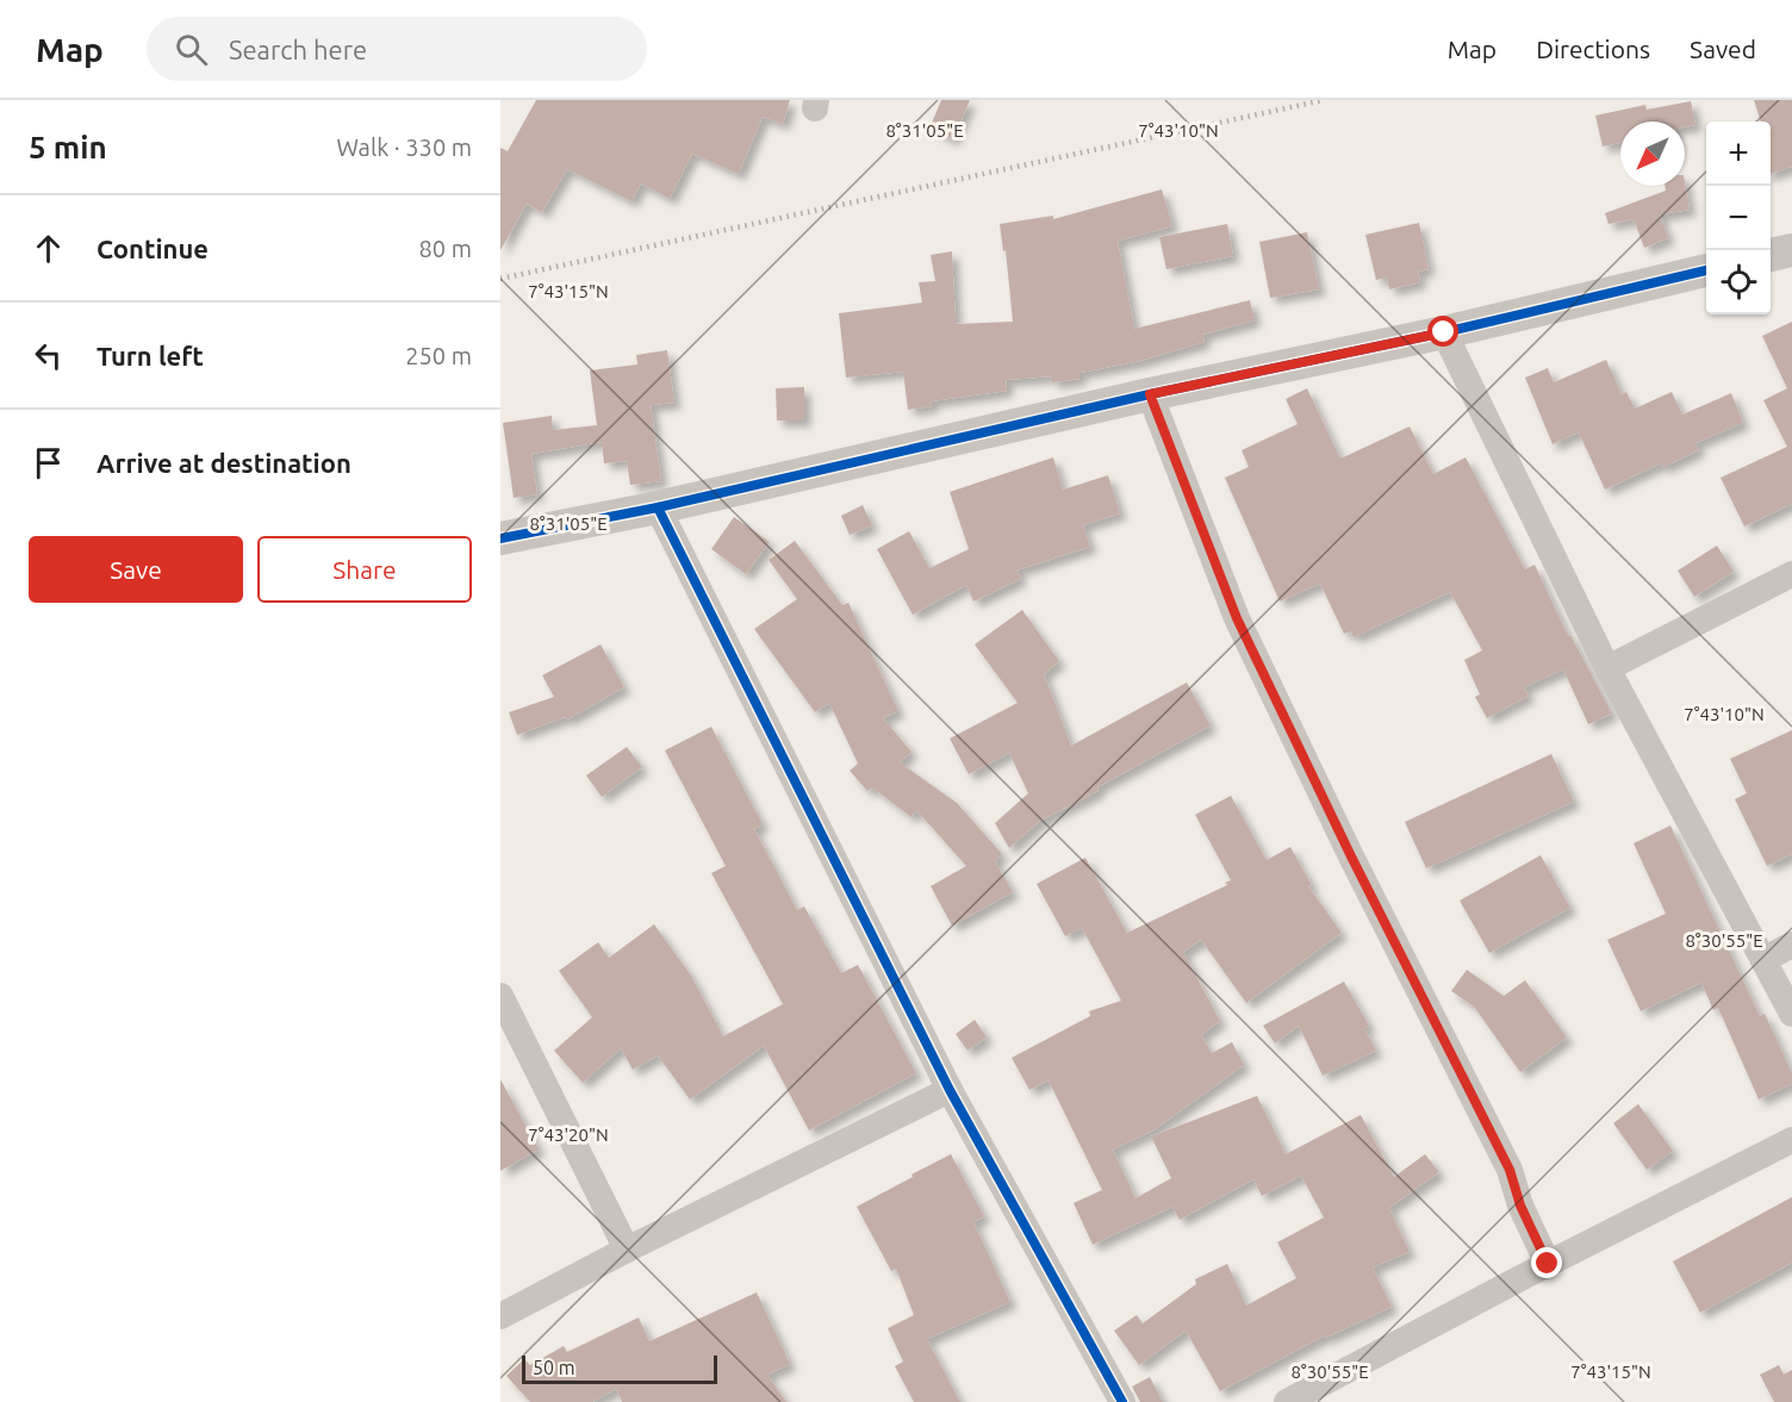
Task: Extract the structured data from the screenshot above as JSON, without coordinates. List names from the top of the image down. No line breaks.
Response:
{"scale_bar":"50 m","north":"bottom left","page":{"header":"Map","search":"Search here","nav":["Map","Directions","Saved"],"heading":["5 min","Walk · 330 m"],"map_buttons":["+","−"],"list":[["Continue","80 m"],["Turn left","250 m"],"Arrive at destination"],"buttons":["Save","Share"],"scale":"50 m"},"coordinates":["8°31'05\"E","7°43'10\"N","7°43'15\"N","8°30'55\"E","7°43'20\"N"]}
